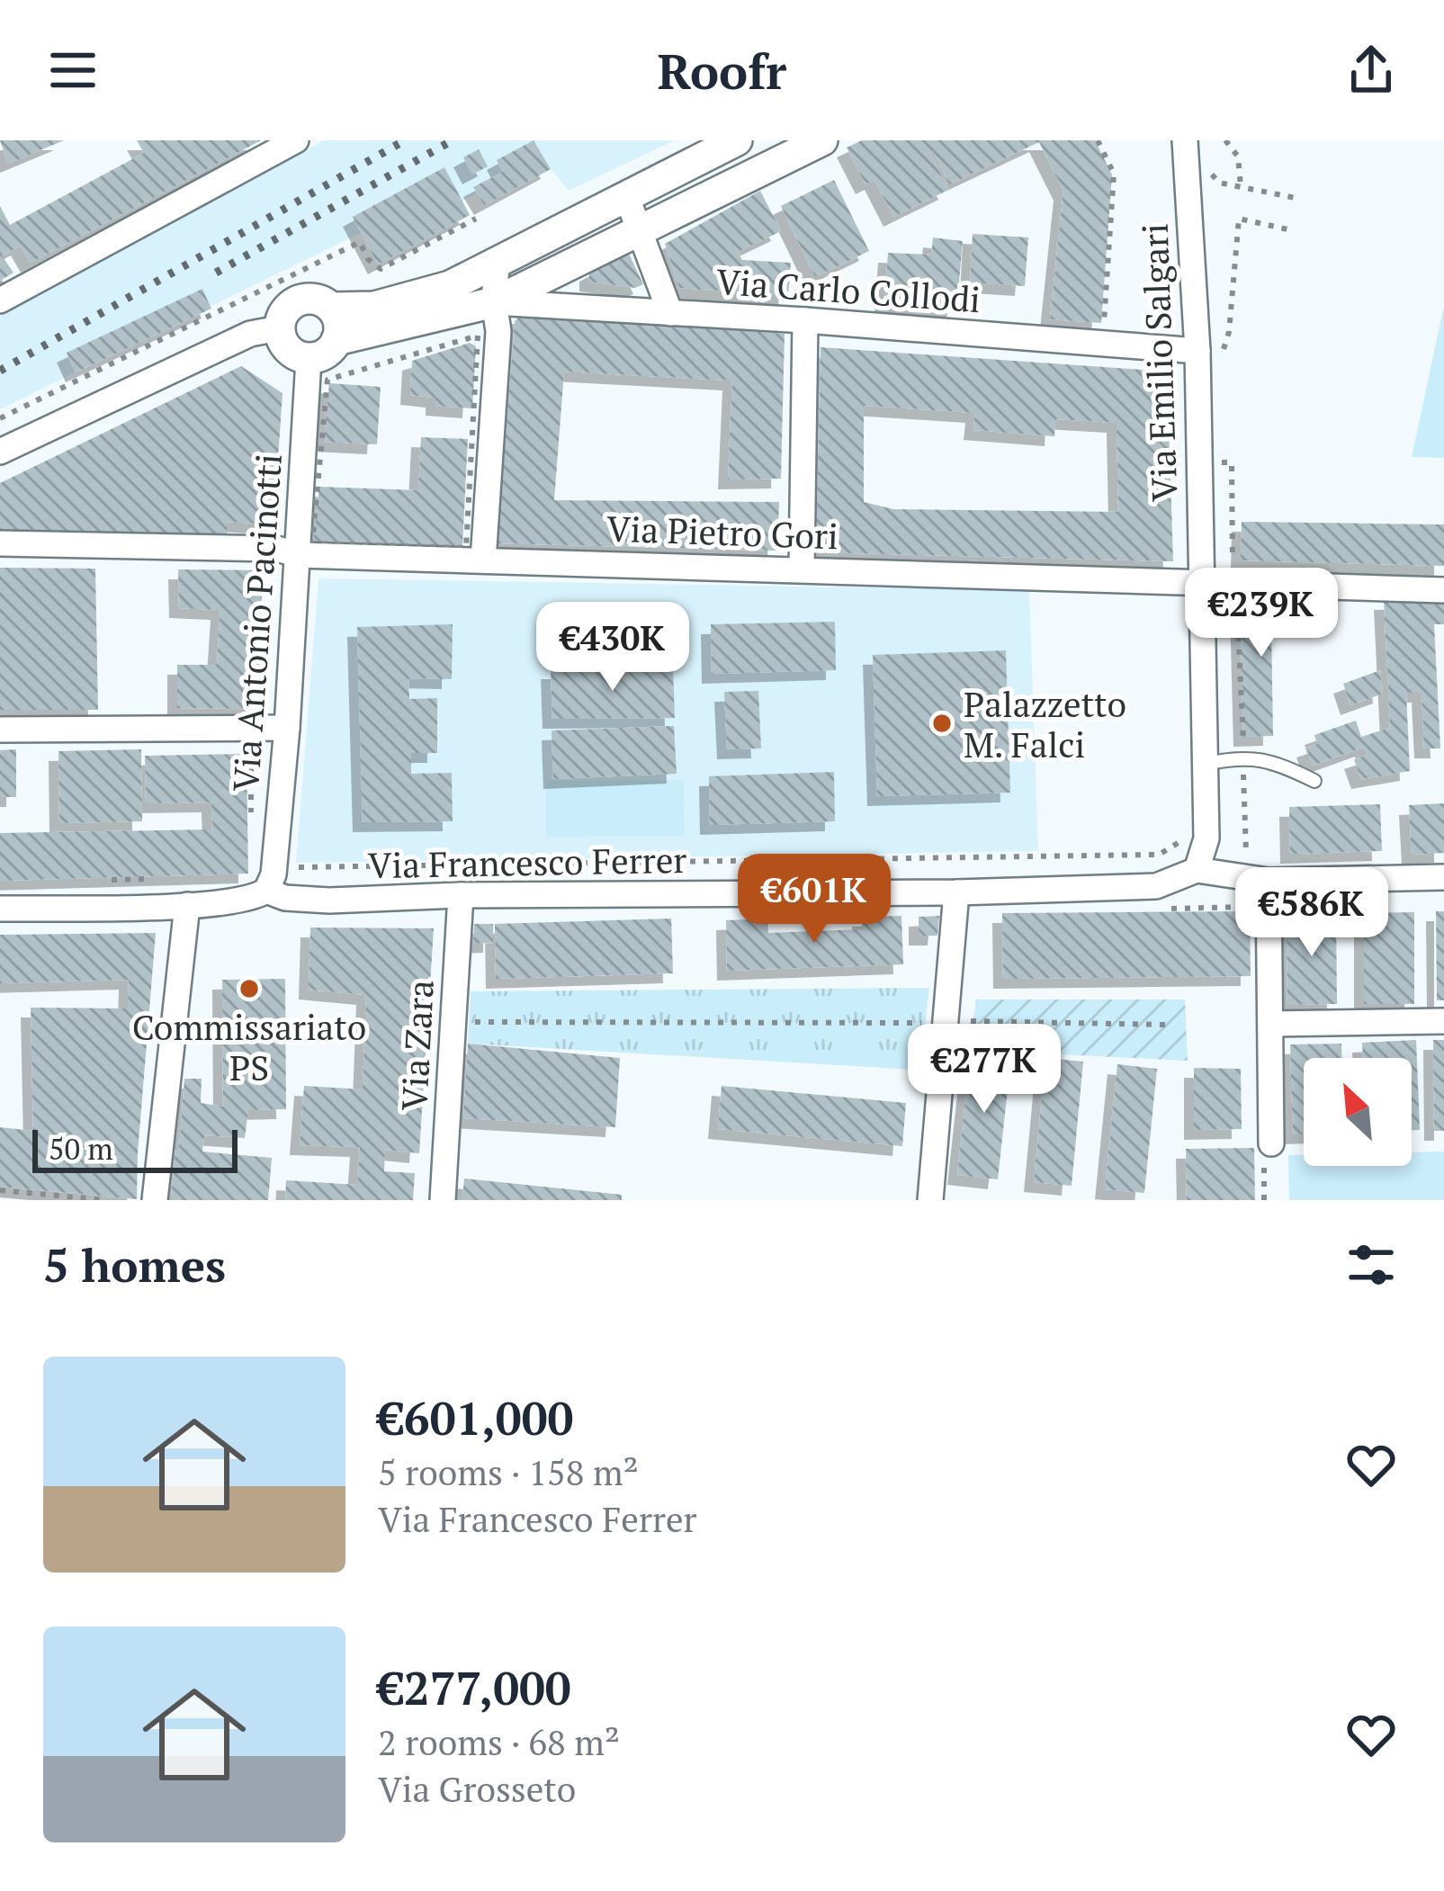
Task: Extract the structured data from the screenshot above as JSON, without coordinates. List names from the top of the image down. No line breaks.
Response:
{"streets":{"street":["Via Carlo Collodi","Via Emilio Salgari","Via Pietro Gori","Via Antonio Pacinotti","Via Francesco Ferrer","Via Zara"]},"crossings":[["Via Carlo Collodi","Via Emilio Salgari"],["Via Emilio Salgari","Via Pietro Gori"],["Via Emilio Salgari","Via Francesco Ferrer"],["Via Pietro Gori","Via Antonio Pacinotti"],["Via Antonio Pacinotti","Via Francesco Ferrer"],["Via Francesco Ferrer","Via Zara"]],"places":["Palazzetto M. Falci","Commissariato PS"],"scale_bar":"50 m","north":"top left","page":{"header":"Roofr","price":["€239K","€430K","€601K","€586K","€277K"],"scale":"50 m","heading":"5 homes","list":[{"name":"€601,000","note":"5 rooms · 158 m² · Via Francesco Ferrer"},{"name":"€277,000","note":"2 rooms · 68 m² · Via Grosseto"}]}}
